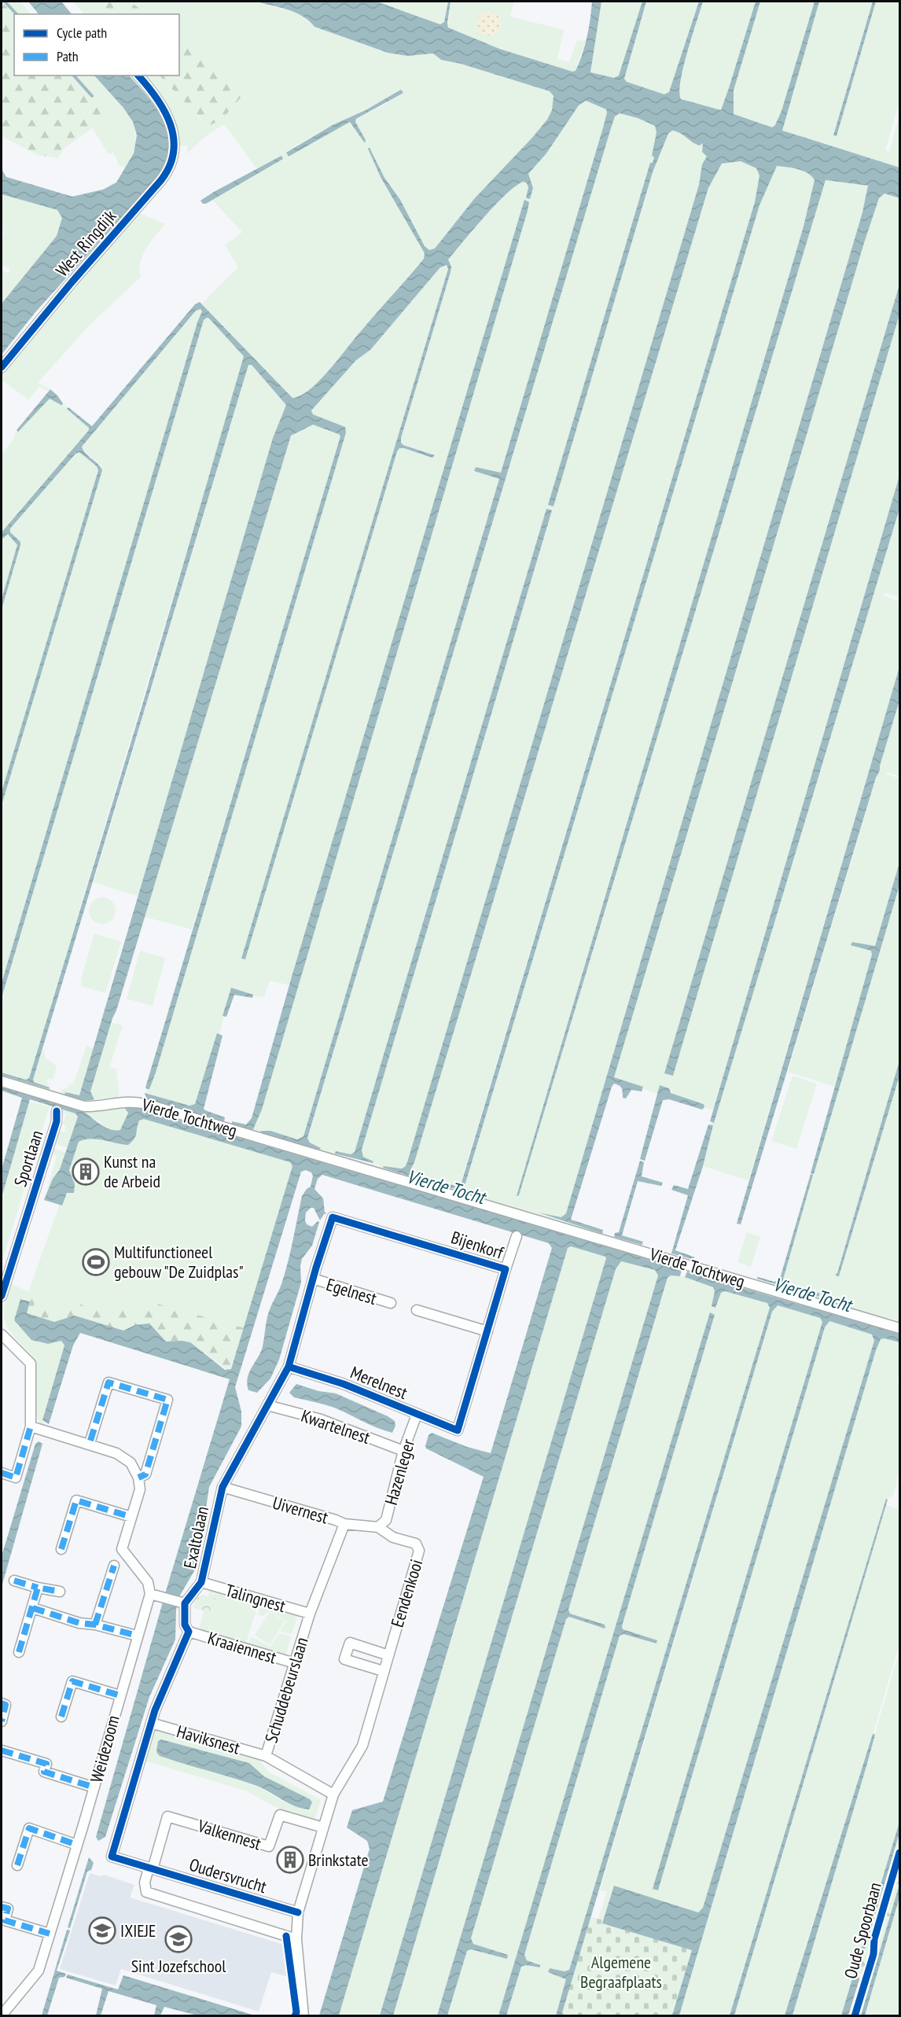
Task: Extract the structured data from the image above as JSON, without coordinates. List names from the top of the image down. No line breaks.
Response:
{"streets":{"street":["West Ringdijk","Vierde Tochtweg","Sportlaan","Bijenkorf","Egelnest","Merelnest","Kwartelnest","Hazenleger","Uivernest","Exaltolaan","Eendenkooi","Talingnest","Kraaiennest","Schuddebeurslaan","Haviksnest","Weidezoom","Valkennest","Oudersvrucht"],"cycle path":["Oude Spoorbaan"]},"crossings":[["Bijenkorf","Merelnest"],["Bijenkorf","Exaltolaan"],["Egelnest","Exaltolaan"],["Merelnest","Hazenleger"],["Merelnest","Exaltolaan"],["Kwartelnest","Hazenleger"],["Kwartelnest","Exaltolaan"],["Hazenleger","Uivernest"],["Hazenleger","Eendenkooi"],["Uivernest","Exaltolaan"],["Uivernest","Eendenkooi"],["Uivernest","Schuddebeurslaan"],["Exaltolaan","Talingnest"],["Eendenkooi","Schuddebeurslaan"],["Talingnest","Schuddebeurslaan"],["Kraaiennest","Schuddebeurslaan"],["Schuddebeurslaan","Haviksnest"],["Valkennest","Oudersvrucht"]],"water":["Vierde Tocht"],"parks":["Algemene Begraafplaats"],"places":{"building":["Kunst na de Arbeid","Brinkstate"],"sports":["Multifunctioneel gebouw \"De Zuidplas\""],"school or university":["IXIEJE","Sint Jozefschool"]},"legend":["Cycle path","Path"]}
